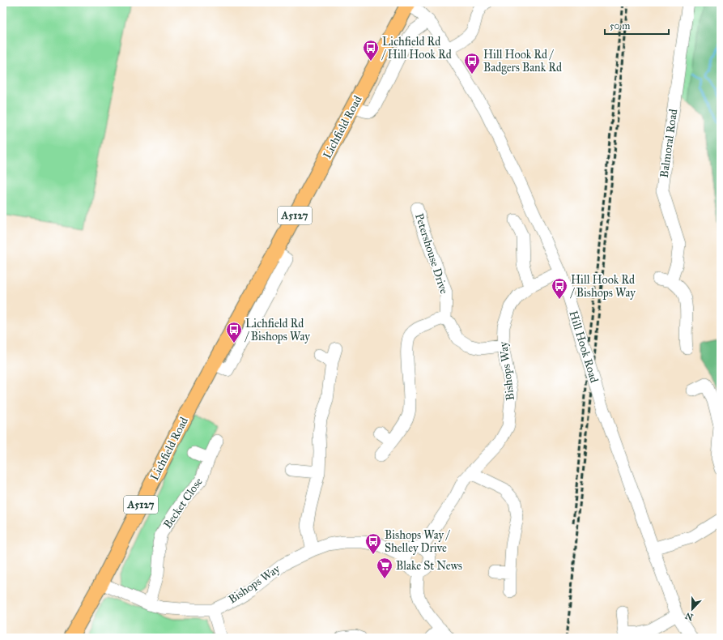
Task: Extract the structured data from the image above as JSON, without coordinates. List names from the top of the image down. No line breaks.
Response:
{"streets":{"main road":["Lichfield Road","A5127"],"street":["Balmoral Road","Petershouse Drive","Hill Hook Road","Bishops Way","Becket Close"]},"crossings":[["Lichfield Road","Hill Hook Road"],["Lichfield Road","Bishops Way"],["Hill Hook Road","Bishops Way"],["Bishops Way","Becket Close"]],"places":{"bus stop":["Lichfield Rd / Hill Hook Rd","Hill Hook Rd / Badgers Bank Rd","Hill Hook Rd / Bishops Way","Lichfield Rd / Bishops Way","Bishops Way / Shelley Drive"],"supermarket":["Blake St News"]},"scale_bar":"50 m","north":"bottom"}
